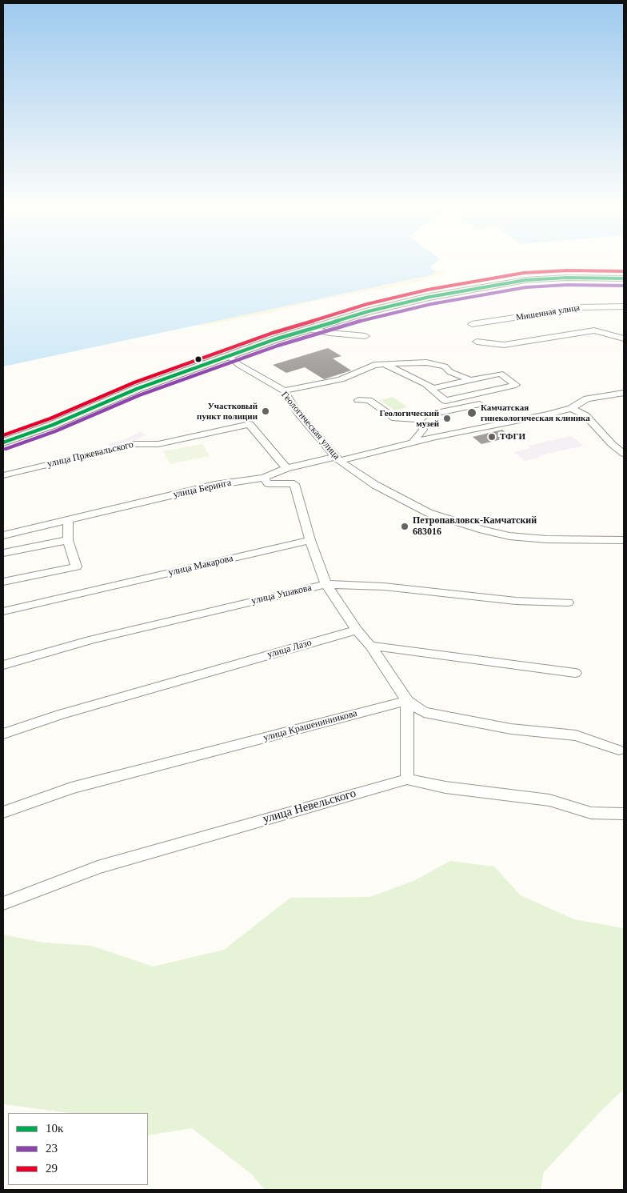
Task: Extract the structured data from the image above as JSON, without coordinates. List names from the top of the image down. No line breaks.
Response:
{"streets":{"street":["Мишенная улица","Геологическая улица","улица Пржевальского","улица Беринга","улица Макарова","улица Ушакова","улица Лазо","улица Крашенинникова","улица Невельского"]},"crossings":[["Геологическая улица","улица Беринга"]],"places":["Участковый пункт полиции","Камчатская гинекологическая клиника","Геологический музей","ТФГИ","Петропавловск-Камчатский 683016"],"lines":["transit line 29","transit line 10к","transit line 23"],"legend":["10к","23","29"]}
